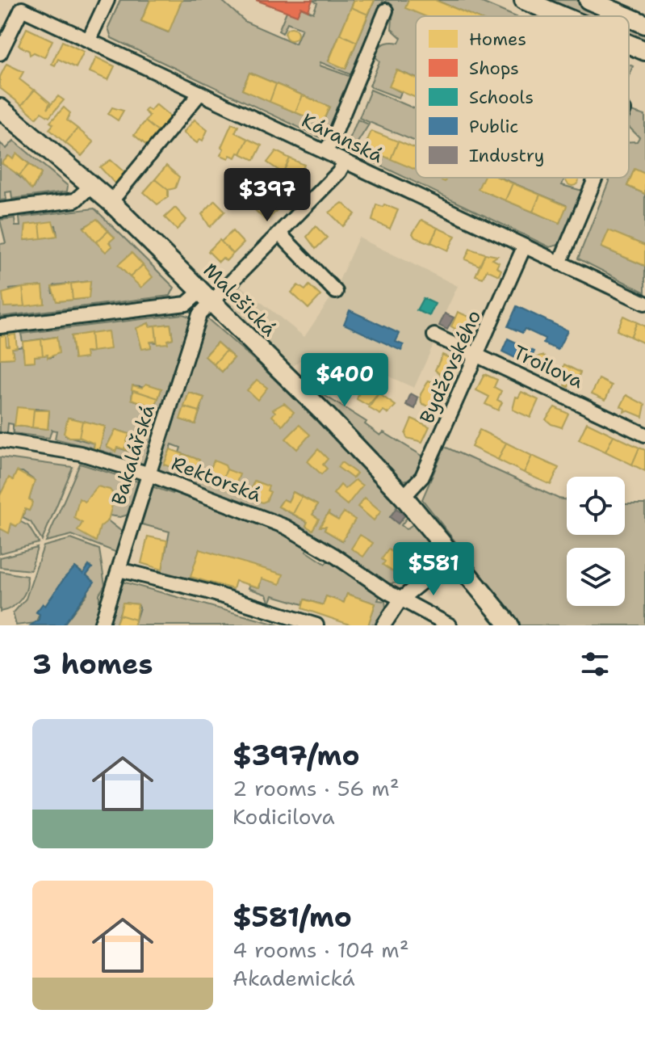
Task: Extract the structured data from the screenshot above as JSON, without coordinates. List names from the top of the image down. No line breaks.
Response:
{"streets":{"street":["Káranská","Malešická","Bydžovského","Troilova","Bakalářská","Rektorská"]},"crossings":[["Káranská","Bydžovského"],["Malešická","Bydžovského"],["Malešická","Bakalářská"],["Bydžovského","Troilova"],["Bakalářská","Rektorská"]],"legend":["Homes","Shops","Schools","Public","Industry"],"page":{"price":["$397","$400","$581"],"heading":"3 homes","list":[{"name":"$397/mo","note":"2 rooms · 56 m² · Kodicilova"},{"name":"$581/mo","note":"4 rooms · 104 m² · Akademická"}]}}
